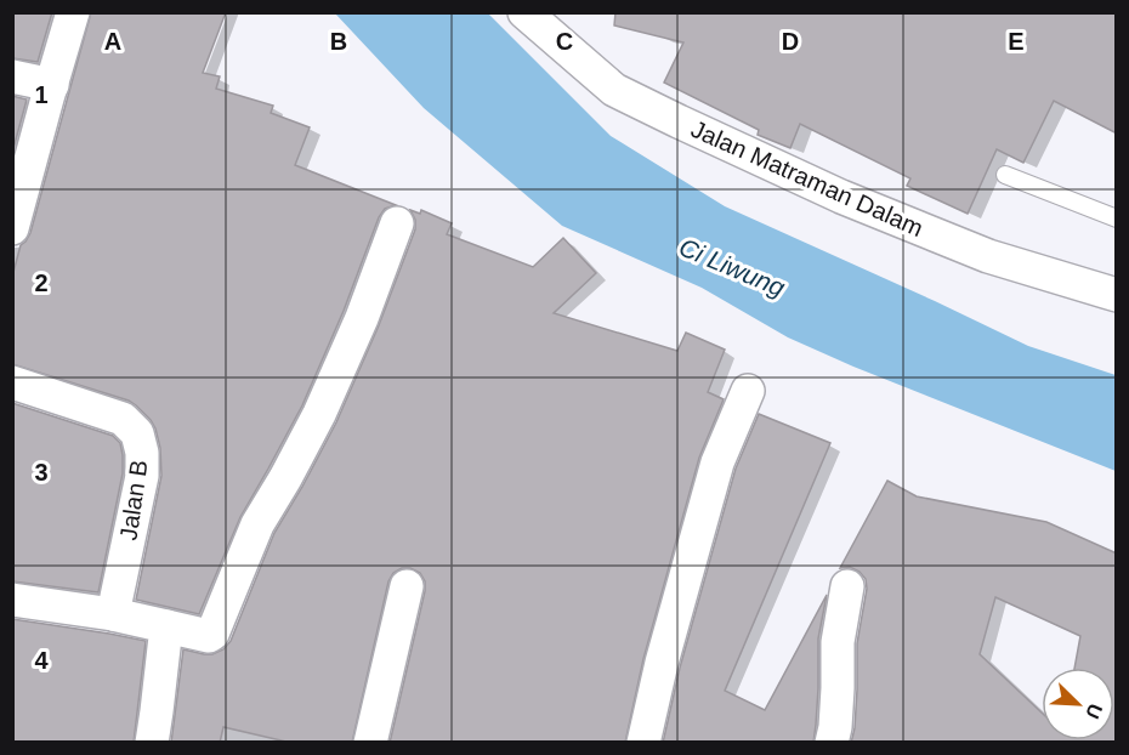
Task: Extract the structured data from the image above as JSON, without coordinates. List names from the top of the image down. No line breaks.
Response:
{"streets":{"street":["Jalan Matraman Dalam","Jalan B"]},"water":["Ci Liwung"],"north":"bottom right","grid":{"columns":["A","B","C","D","E"],"rows":["1","2","3","4"]}}
